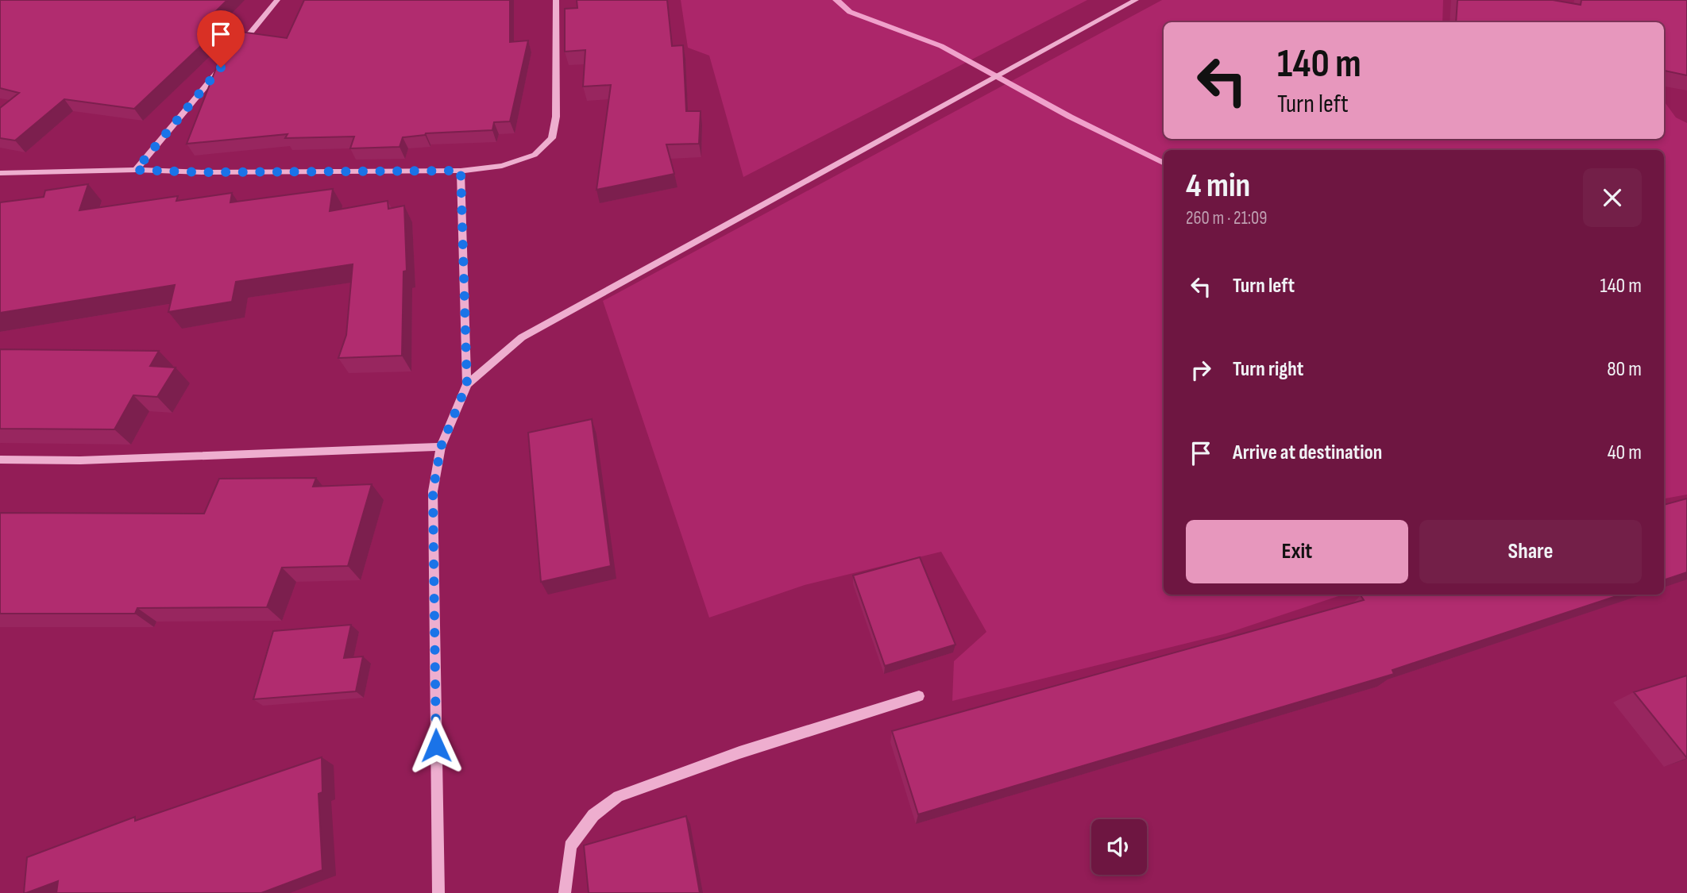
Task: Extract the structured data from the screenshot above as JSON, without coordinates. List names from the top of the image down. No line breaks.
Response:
{"page":{"turn":["140 m","Turn left"],"heading":["4 min","260 m · 21:09"],"list":[{"name":"Turn left","value":"140 m"},{"name":"Turn right","value":"80 m"},{"name":"Arrive at destination","value":"40 m"}],"buttons":["Exit","Share"]}}
